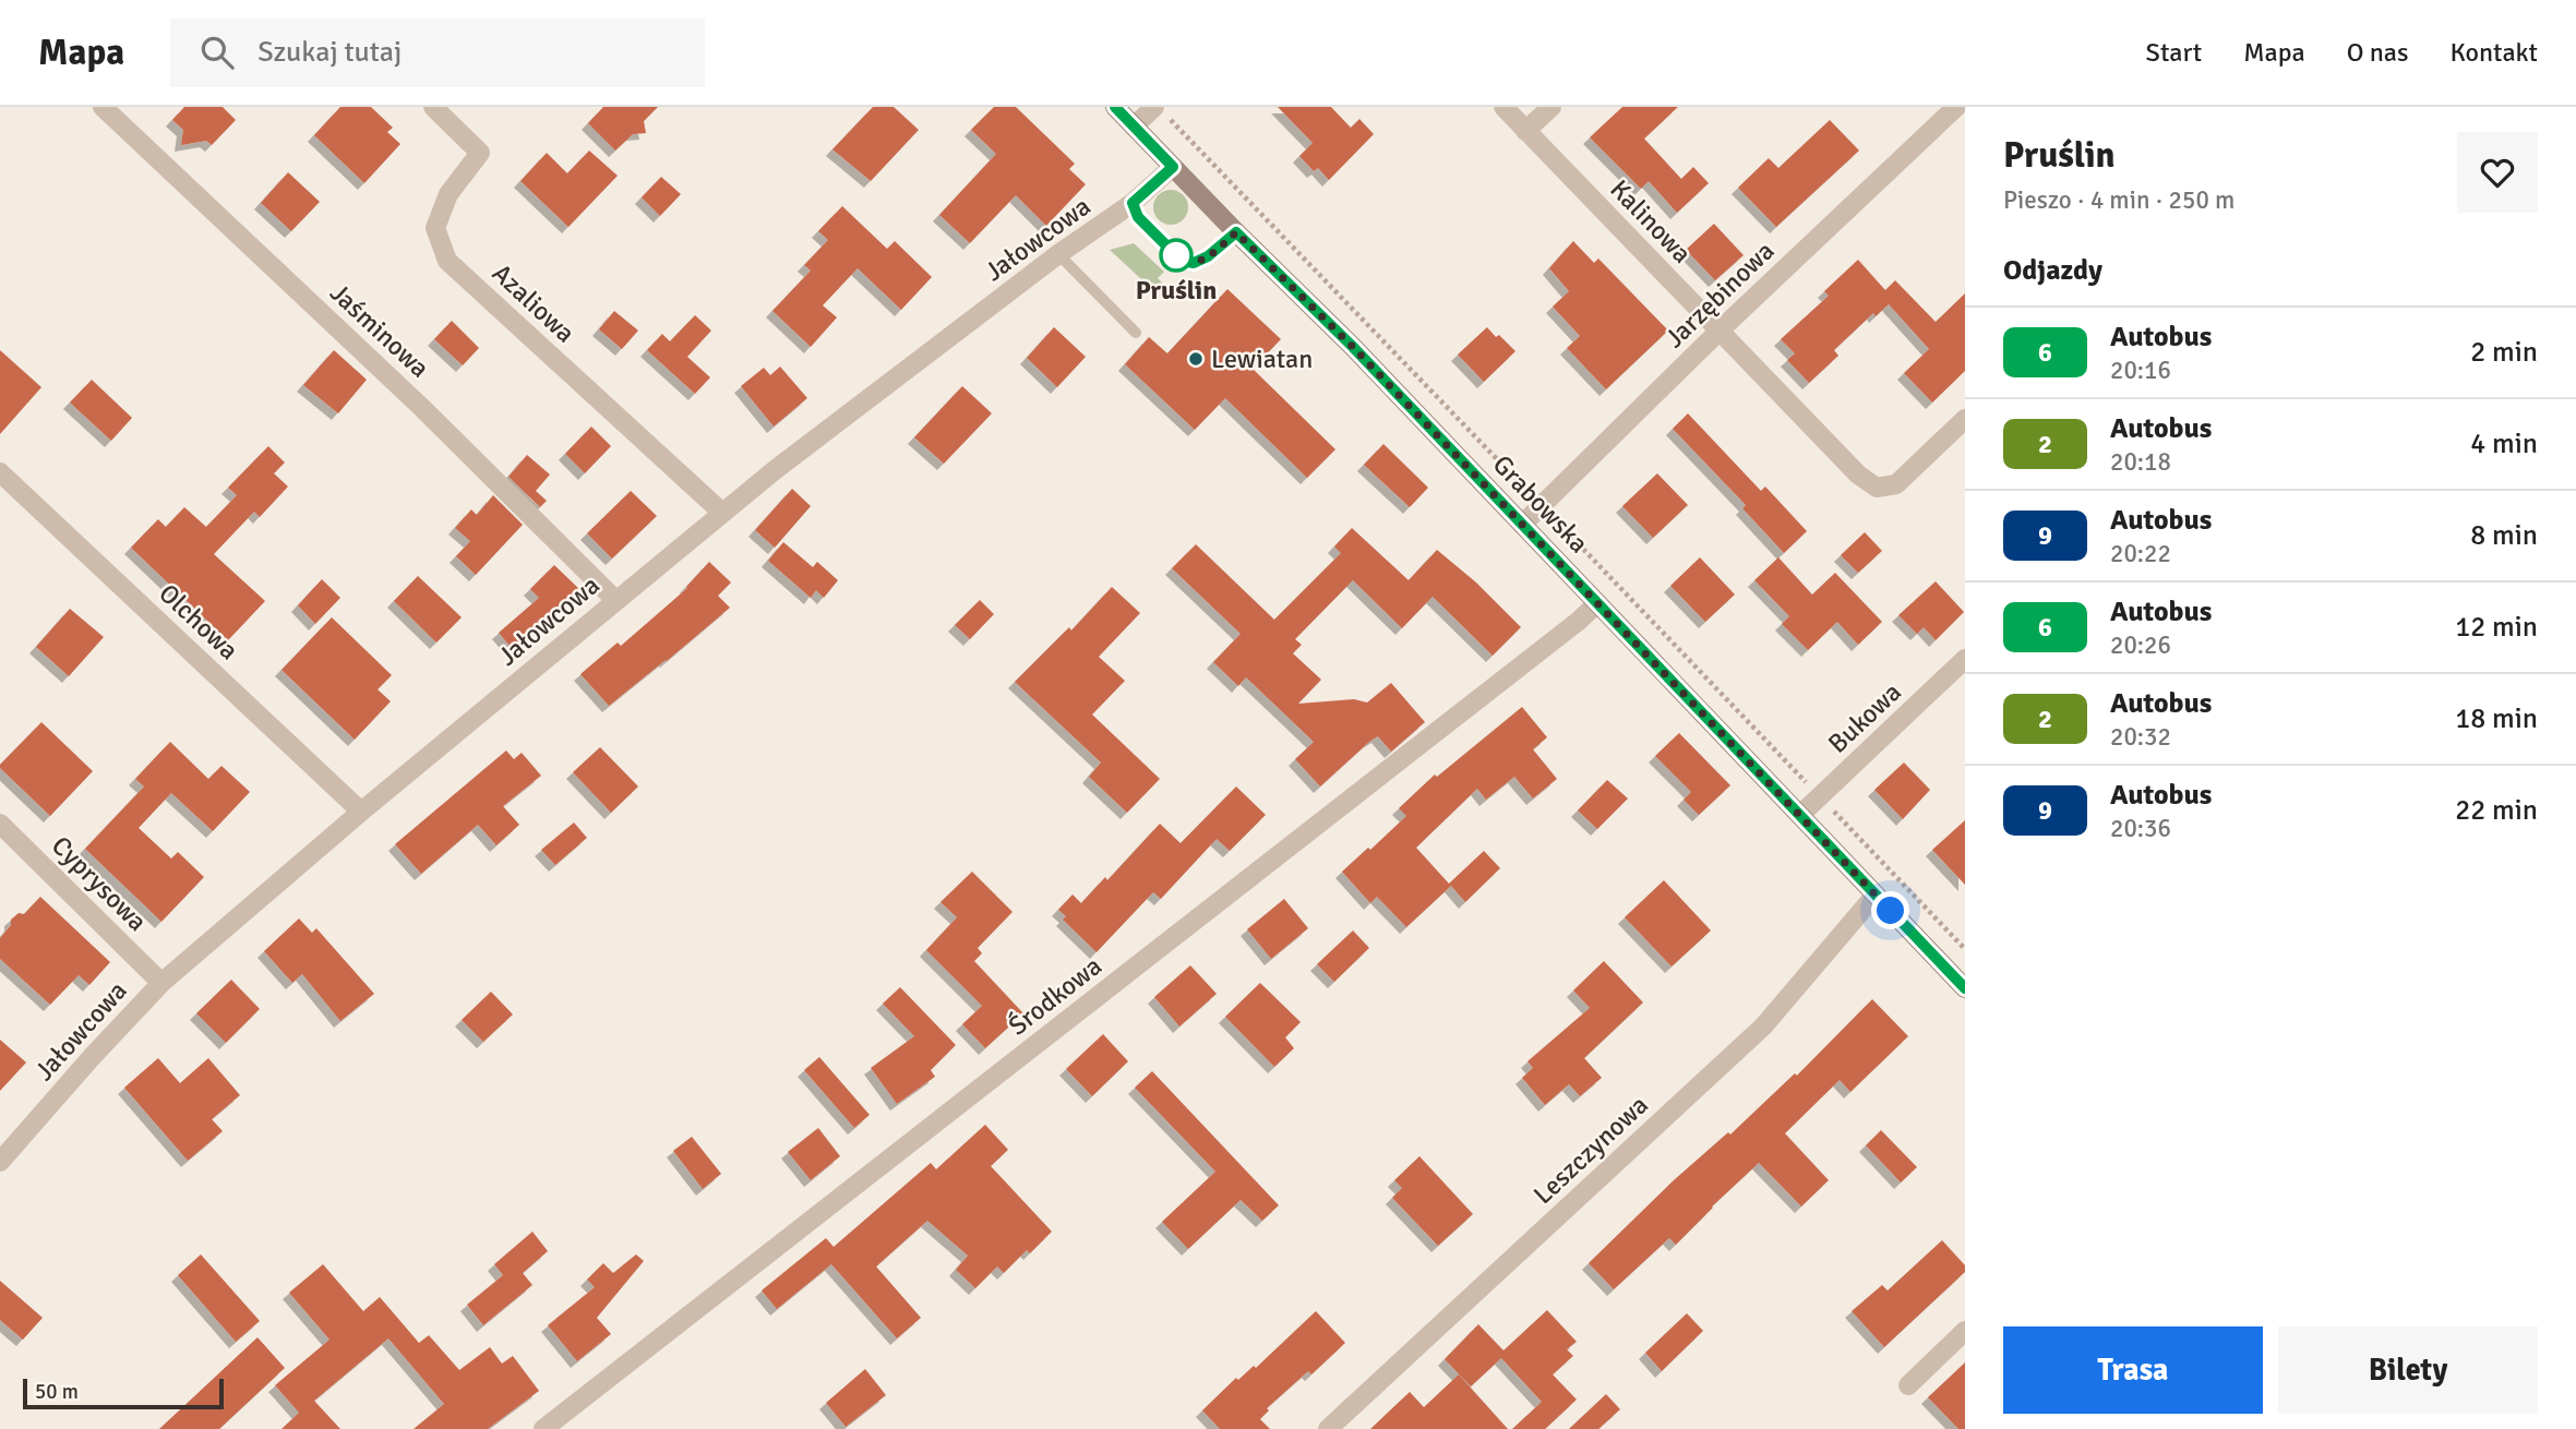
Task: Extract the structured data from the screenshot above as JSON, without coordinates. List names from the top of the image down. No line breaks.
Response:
{"streets":{"street":["Kalinowa","Jałowcowa","Jarzębinowa","Azaliowa","Jaśminowa","Grabowska","Olchowa","Bukowa","Cyprysowa","Środkowa","Leszczynowa"]},"crossings":[["Kalinowa","Jarzębinowa"],["Jałowcowa","Azaliowa"],["Jałowcowa","Jaśminowa"],["Jałowcowa","Grabowska"],["Jałowcowa","Olchowa"],["Jałowcowa","Cyprysowa"],["Jarzębinowa","Grabowska"],["Grabowska","Bukowa"],["Grabowska","Środkowa"],["Grabowska","Leszczynowa"]],"places":["Pruślin","Lewiatan"],"lines":["bus line 6"],"scale_bar":"50 m","page":{"header":"Mapa","search":"Szukaj tutaj","nav":["Start","Mapa","O nas","Kontakt"],"heading":[["Pruślin","Pieszo · 4 min · 250 m"],"Odjazdy"],"list":[{"mark":"6","name":"Autobus","note":"20:16","value":"2 min"},{"mark":"2","name":"Autobus","note":"20:18","value":"4 min"},{"mark":"9","name":"Autobus","note":"20:22","value":"8 min"},{"mark":"6","name":"Autobus","note":"20:26","value":"12 min"},{"mark":"2","name":"Autobus","note":"20:32","value":"18 min"},{"mark":"9","name":"Autobus","note":"20:36","value":"22 min"}],"buttons":["Trasa","Bilety"],"scale":"50 m"}}
